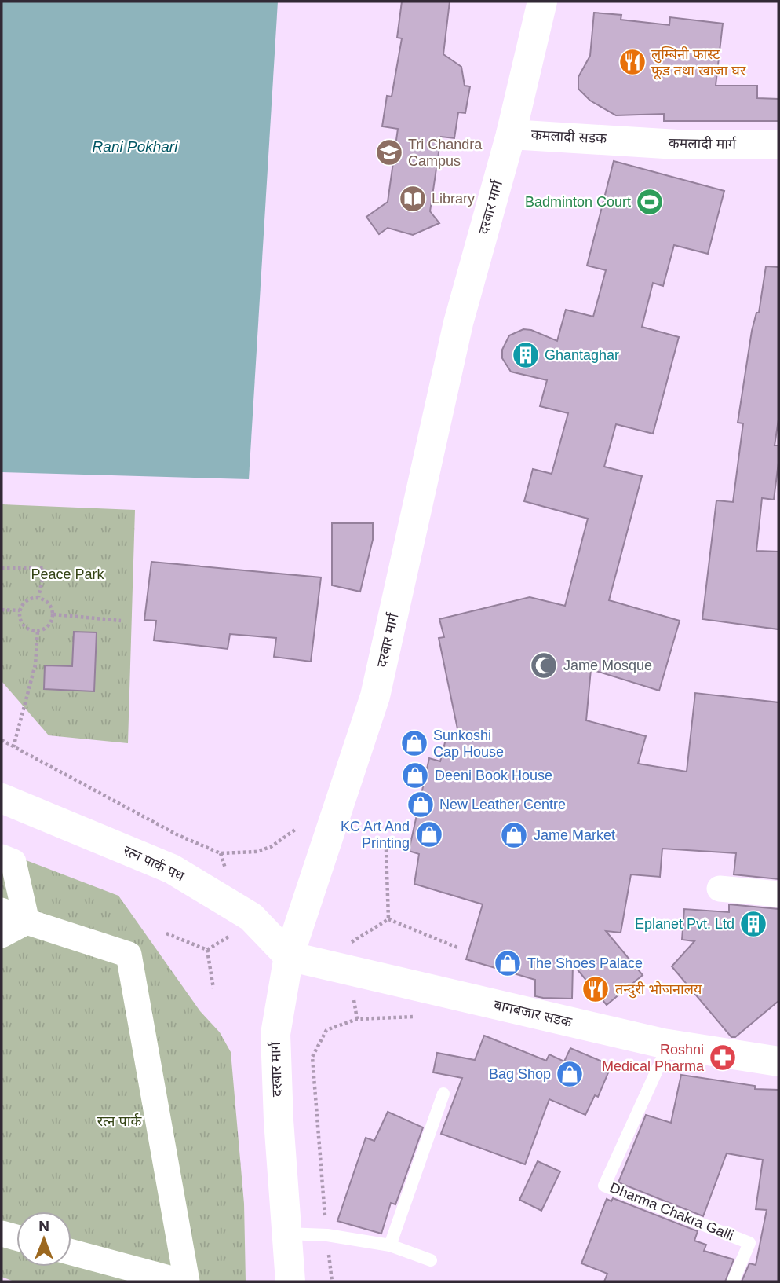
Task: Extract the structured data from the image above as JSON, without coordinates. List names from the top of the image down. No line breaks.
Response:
{"streets":{"main road":["कमलादी सडक","कमलादी मार्ग","दरबार मार्ग","रत्न पार्क पथ","बागबजार सडक"],"lane":["Dharma Chakra Galli"]},"crossings":[["कमलादी सडक","कमलादी मार्ग"],["कमलादी सडक","दरबार मार्ग"],["दरबार मार्ग","रत्न पार्क पथ"],["दरबार मार्ग","बागबजार सडक"],["रत्न पार्क पथ","बागबजार सडक"],["बागबजार सडक","Dharma Chakra Galli"]],"water":["Rani Pokhari"],"parks":["Peace Park","रत्न पार्क"],"places":{"restaurant":["लुम्बिनी फास्ट फूड तथा खाजा घर","तन्दुरी भोजनालय"],"school or university":["Tri Chandra Campus"],"library":["Library"],"sports":["Badminton Court"],"building":["Ghantaghar","Eplanet Pvt. Ltd"],"mosque":["Jame Mosque"],"shop":["Sunkoshi Cap House","Deeni Book House","New Leather Centre","KC Art And Printing","Jame Market","The Shoes Palace","Bag Shop"],"pharmacy":["Roshni Medical Pharma"]},"north":"top"}
